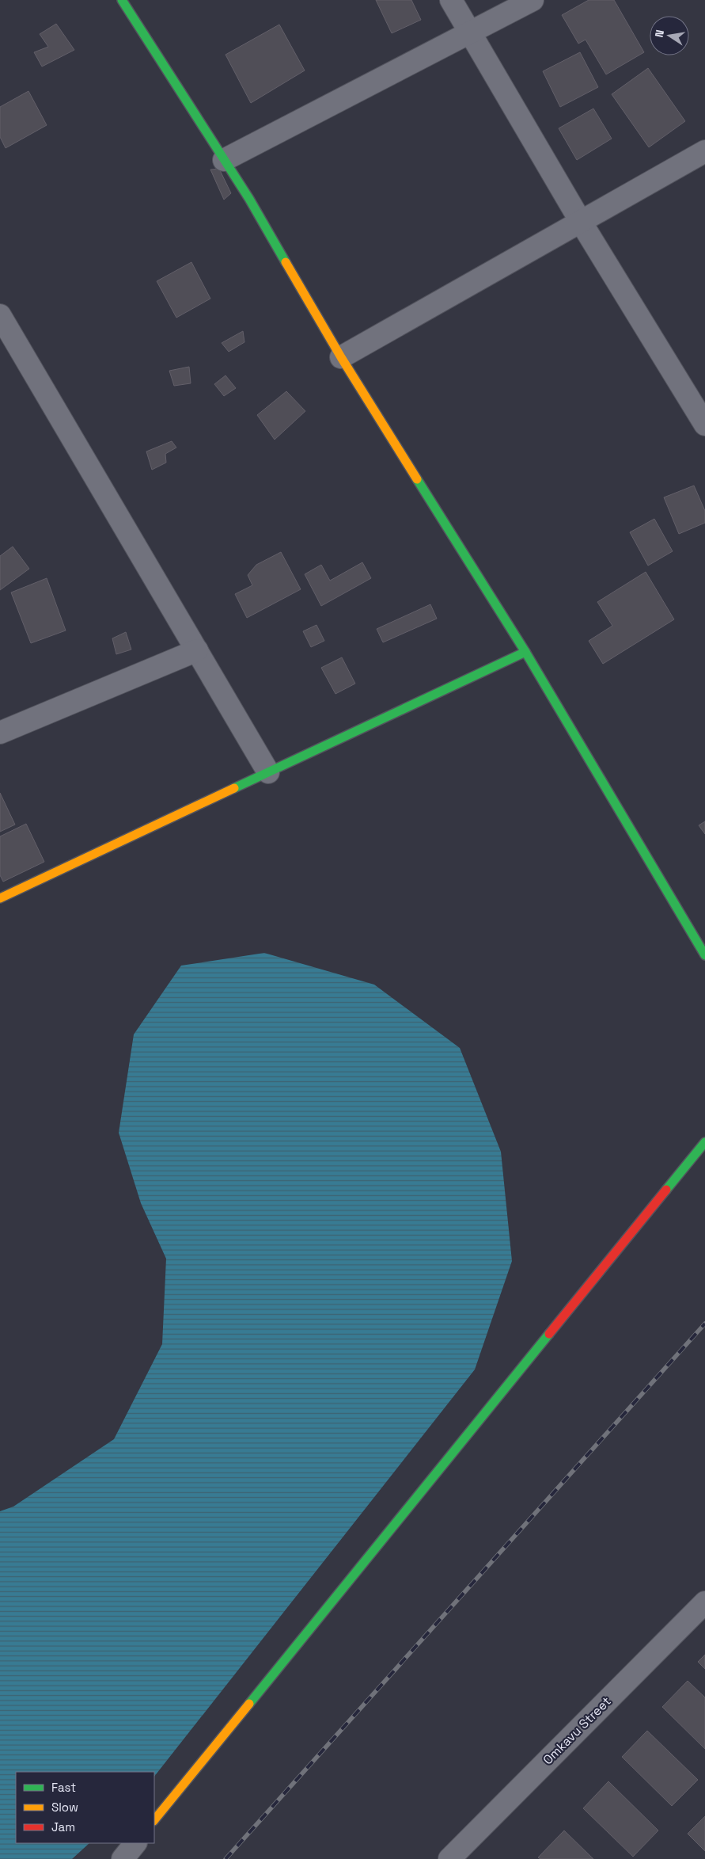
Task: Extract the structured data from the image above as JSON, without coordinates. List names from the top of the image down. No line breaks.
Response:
{"streets":{"street":["Omkavu Street"]},"legend":["Fast","Slow","Jam"],"north":"left"}
